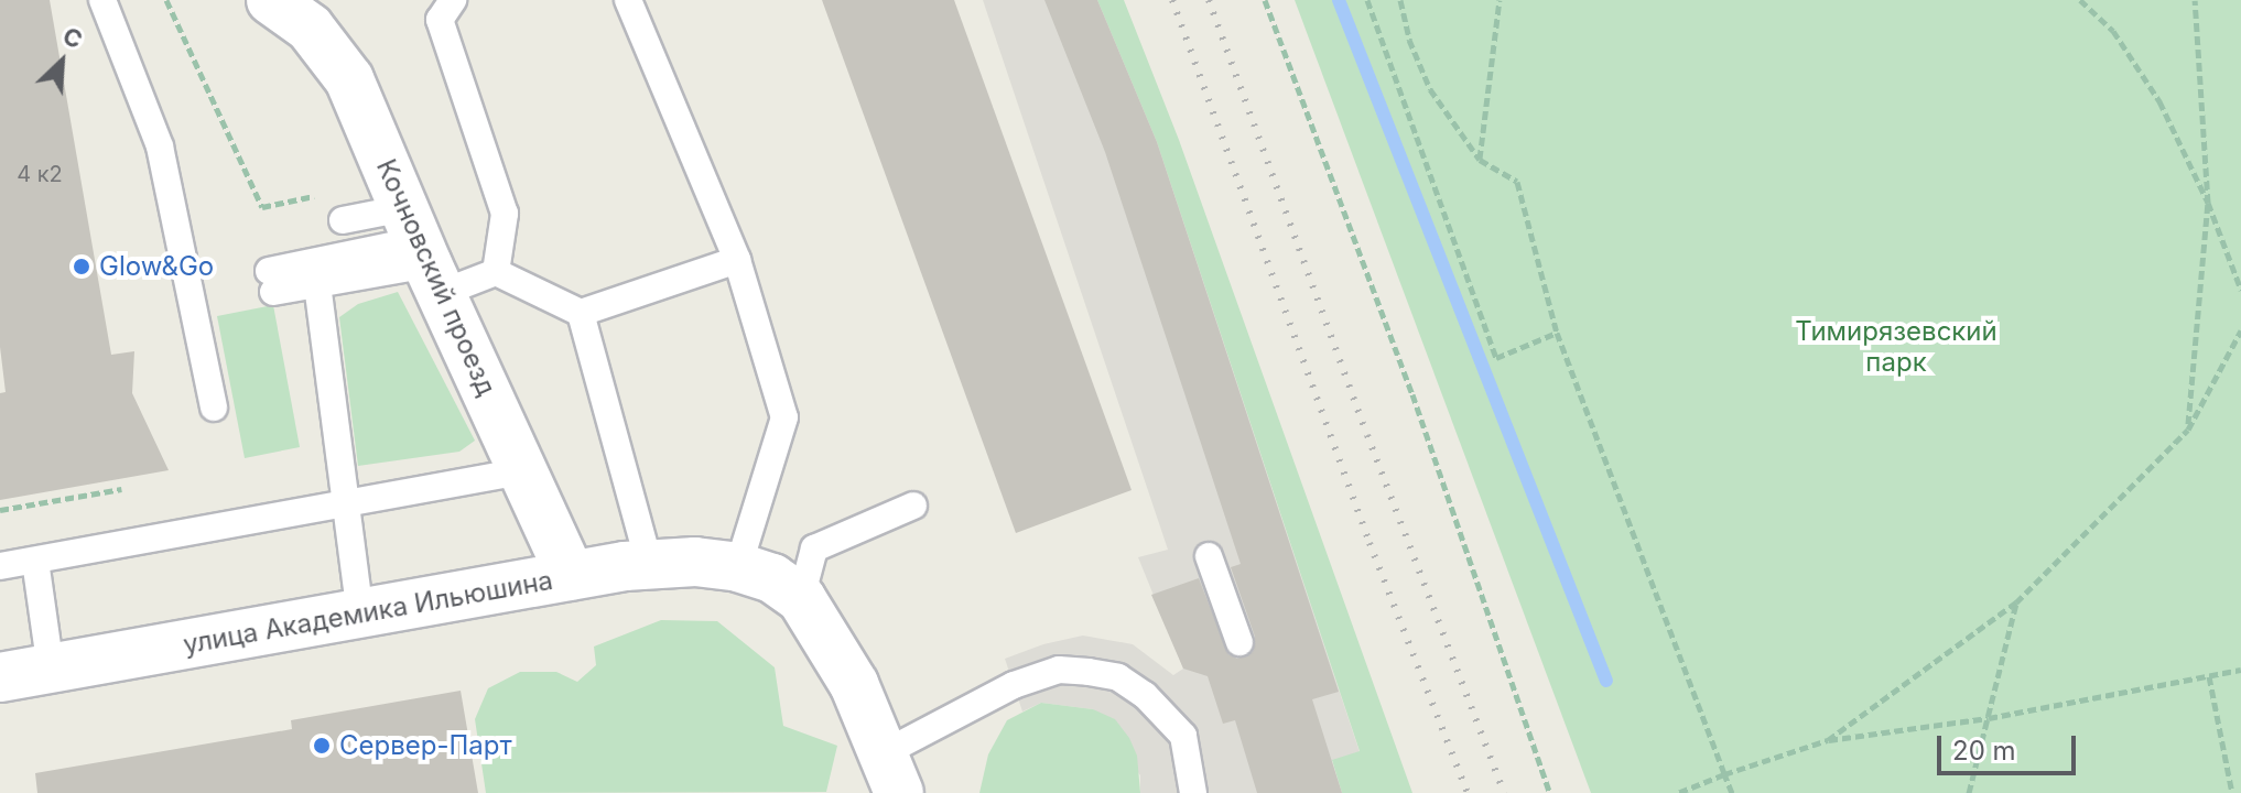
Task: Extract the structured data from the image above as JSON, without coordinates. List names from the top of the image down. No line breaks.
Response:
{"streets":{"street":["Кочновский проезд","улица Академика Ильюшина"]},"crossings":[["Кочновский проезд","улица Академика Ильюшина"]],"parks":["Тимирязевский парк"],"places":["Glow&Go","Сервер-Парт"],"house_numbers":["4 к2"],"scale_bar":"20 m","north":"top right"}
